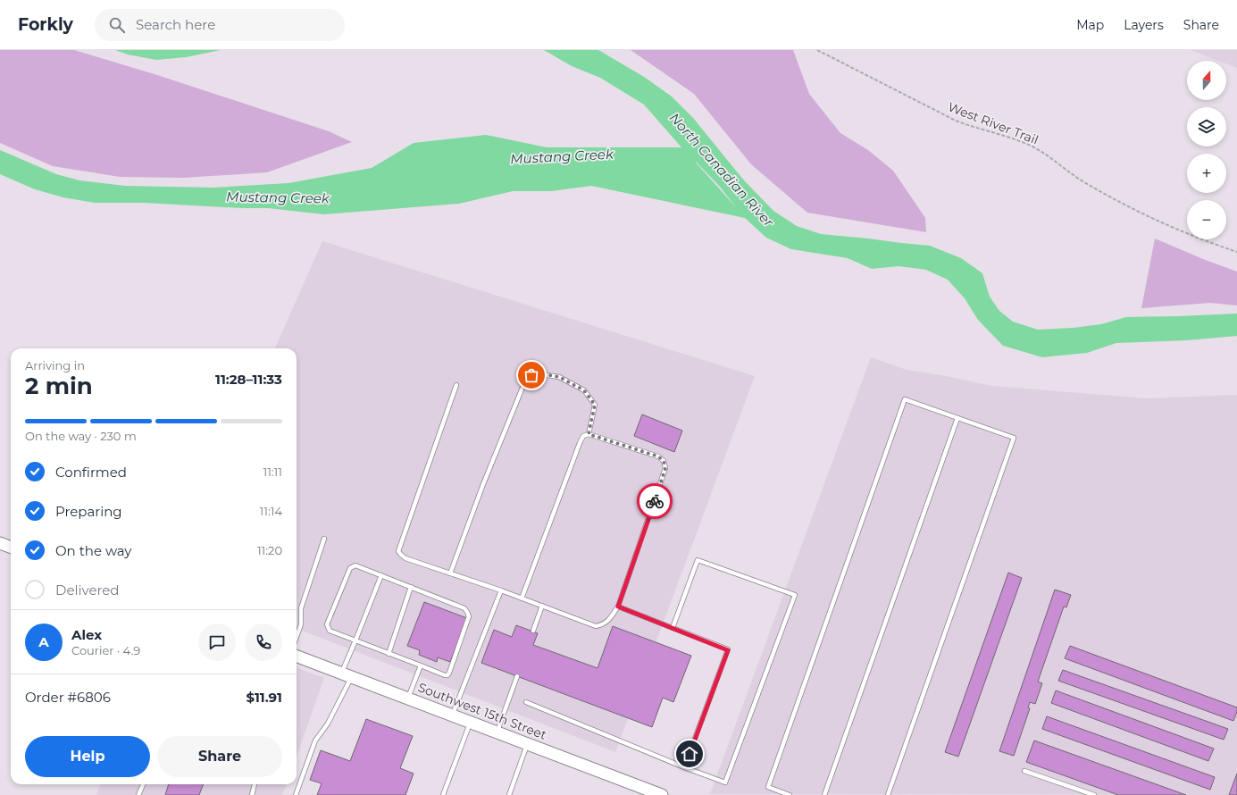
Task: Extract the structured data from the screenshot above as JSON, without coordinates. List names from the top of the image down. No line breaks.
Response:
{"streets":{"main road":["Southwest 15th Street"],"path":["West River Trail"]},"water":["Mustang Creek","North Canadian River"],"north":"top","page":{"header":"Forkly","search":"Search here","nav":["Map","Layers","Share"],"map_buttons":["+","−"],"heading":["2 min","Arriving in","11:28–11:33"],"panel":["Alex","Courier · 4.9","Order #6806","$11.91"],"bar":"On the way · 230 m","list":[["Confirmed","11:11"],["Preparing","11:14"],["On the way","11:20"],"Delivered"],"round":"A","buttons":["Help","Share"]}}
